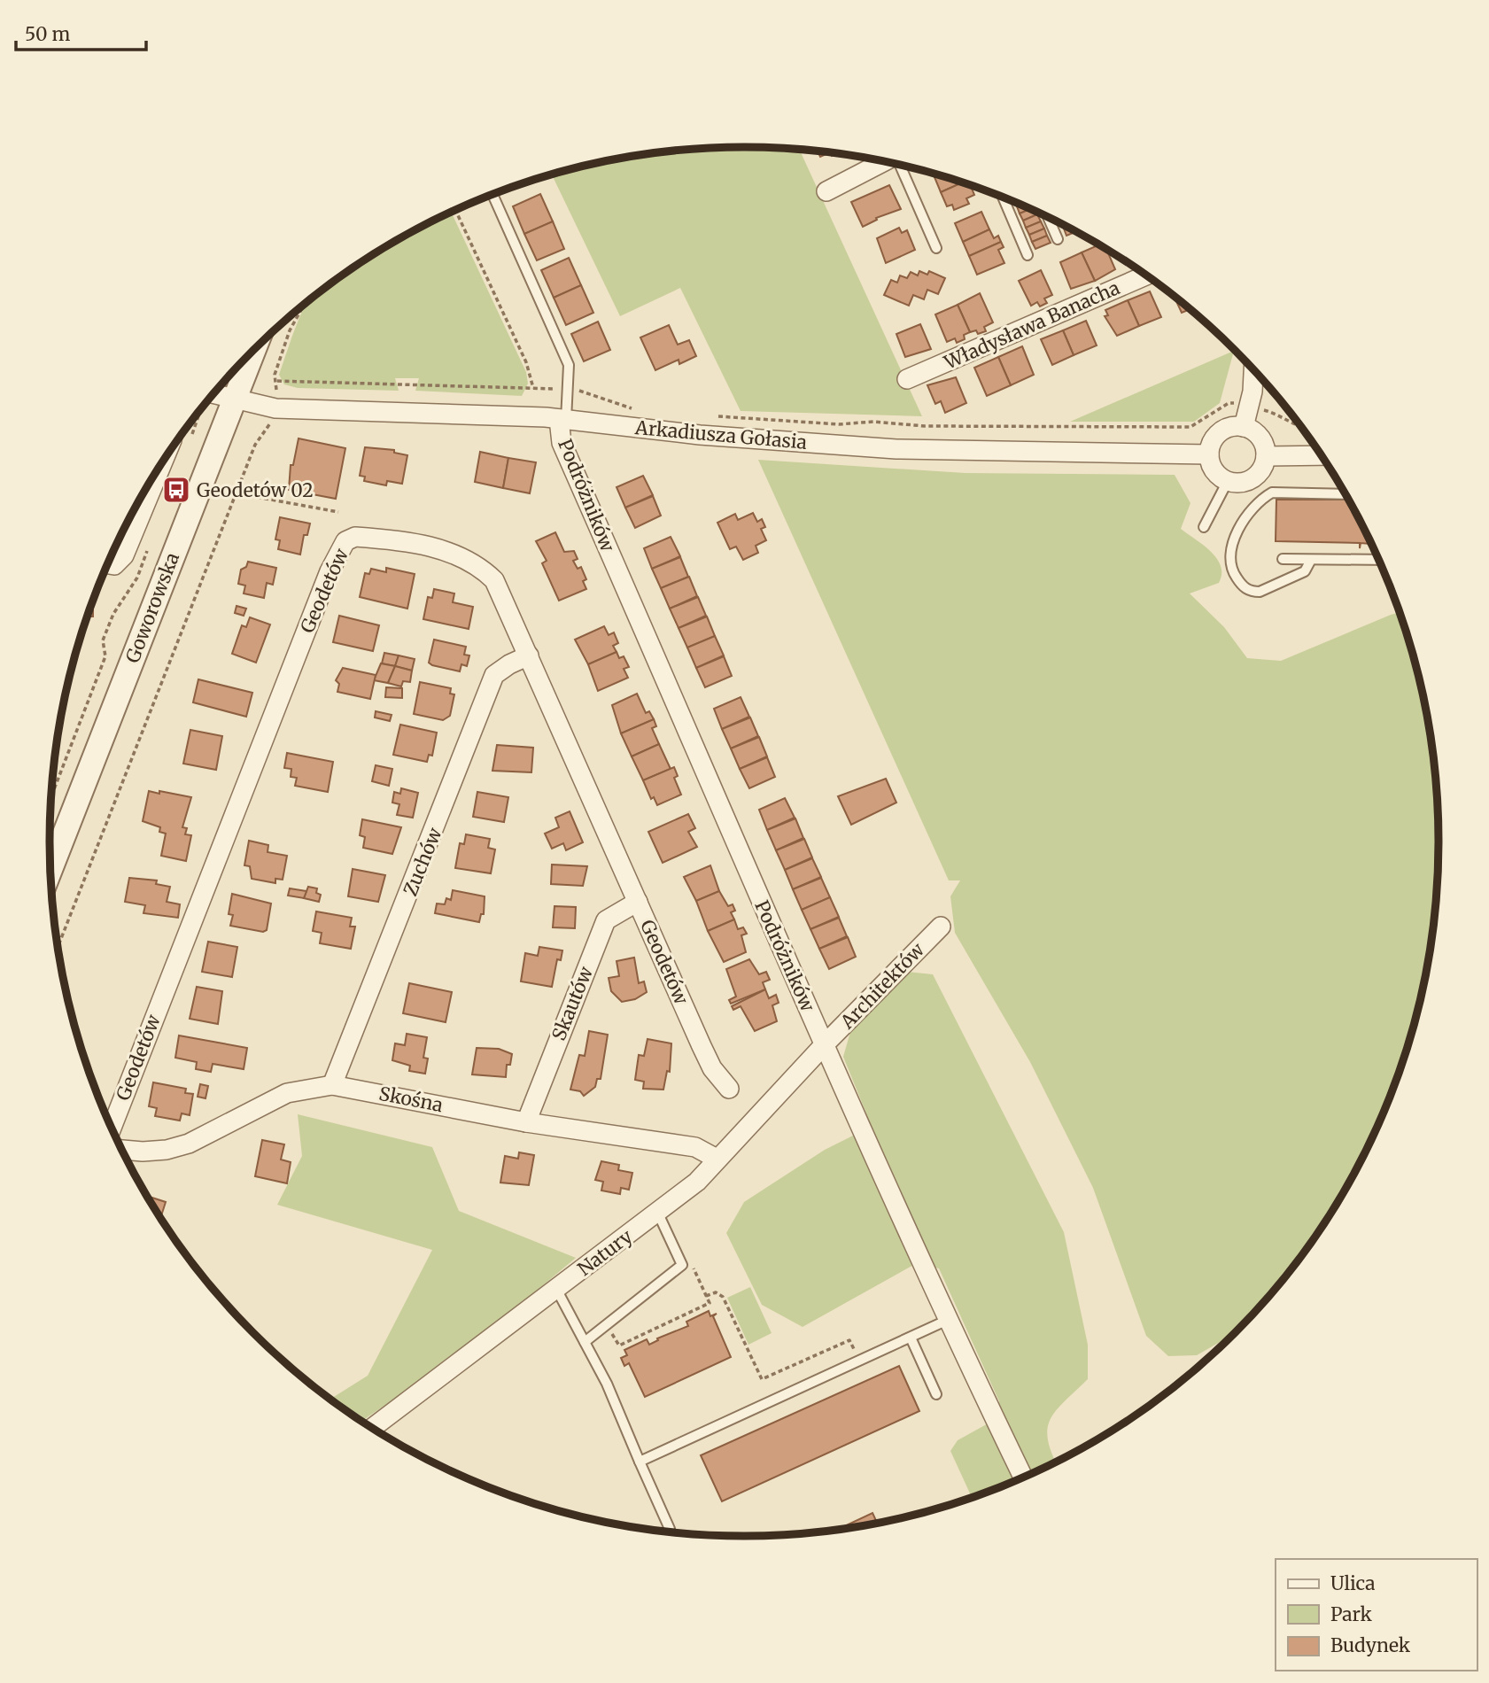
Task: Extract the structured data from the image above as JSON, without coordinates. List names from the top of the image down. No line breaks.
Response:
{"streets":{"street":["Władysława Banacha","Arkadiusza Gołasia","Podróżników","Geodetów","Goworowska","Zuchów","Architektów","Skautów","Skośna","Natury"]},"crossings":[["Arkadiusza Gołasia","Podróżników"],["Arkadiusza Gołasia","Goworowska"],["Podróżników","Architektów"],["Podróżników","Natury"],["Geodetów","Zuchów"],["Geodetów","Skautów"],["Zuchów","Skośna"],["Architektów","Natury"],["Skautów","Skośna"],["Skośna","Natury"]],"places":{"bus stop":["Geodetów 02"]},"legend":["Ulica","Park","Budynek"],"scale_bar":"50 m"}
